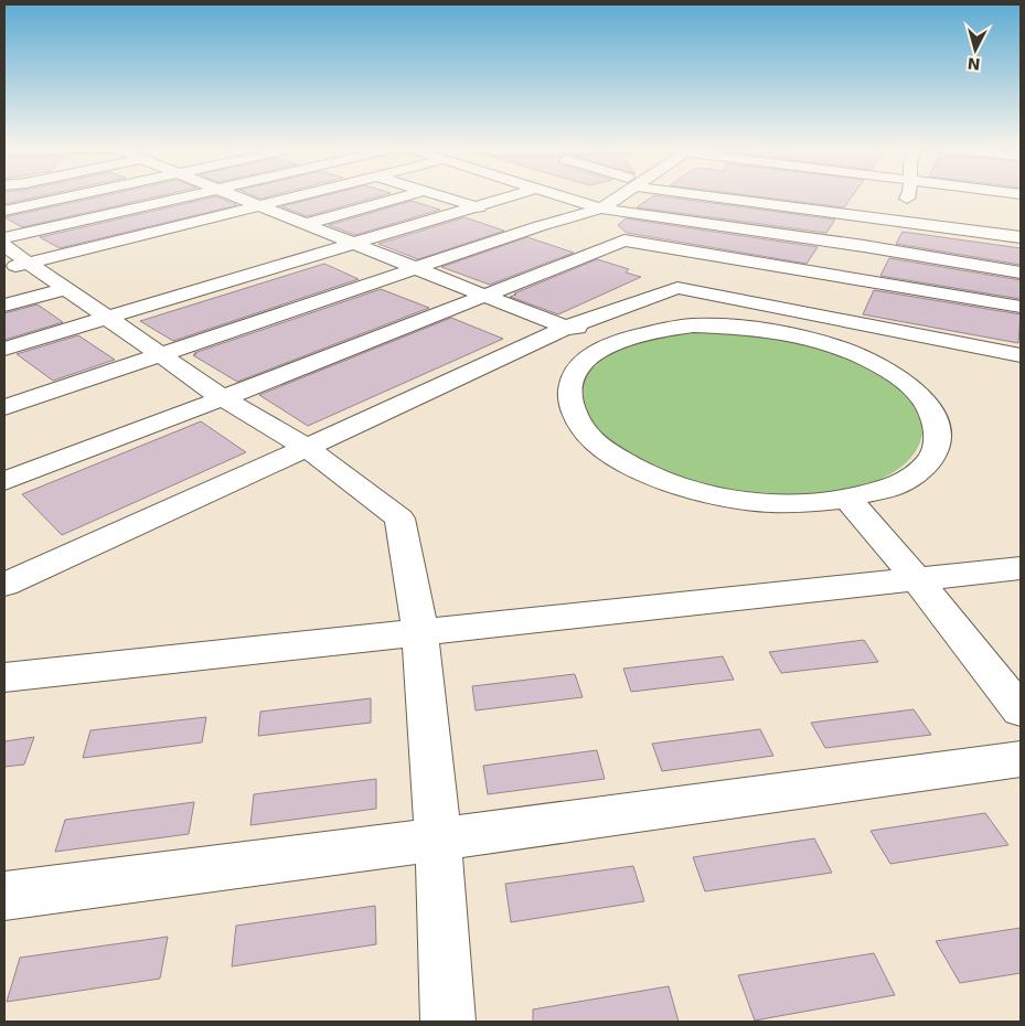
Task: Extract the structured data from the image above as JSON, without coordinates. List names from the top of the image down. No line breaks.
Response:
{"north":"bottom"}
